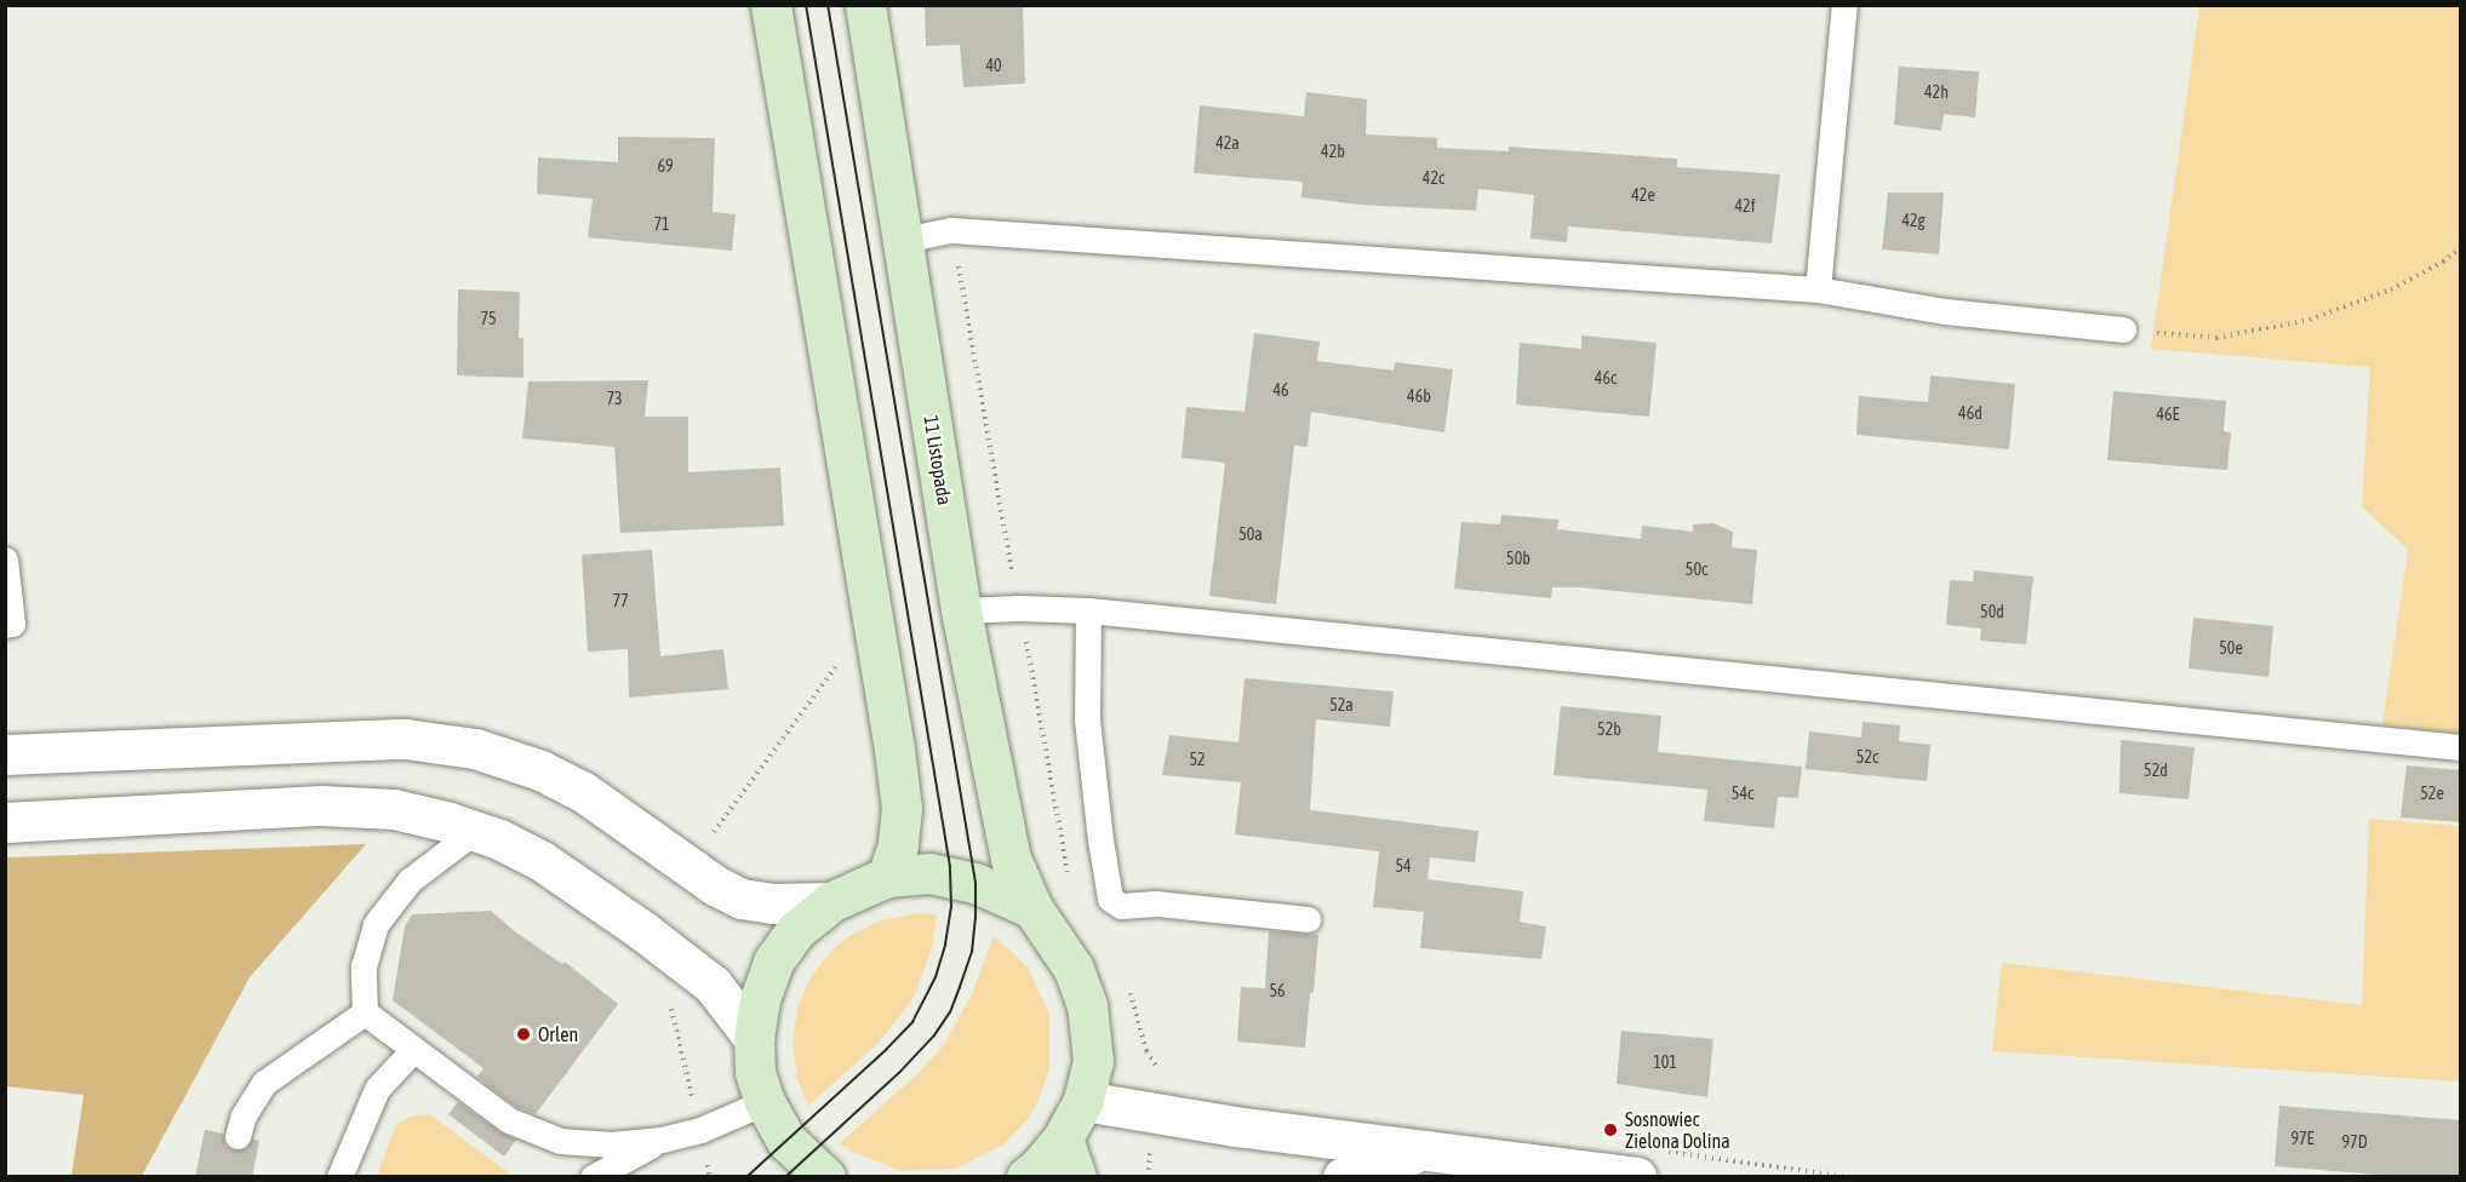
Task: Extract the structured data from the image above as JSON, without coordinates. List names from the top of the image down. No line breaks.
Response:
{"streets":{"main road":["11 Listopada"]},"places":["Orlen","Sosnowiec Zielona Dolina"],"house_numbers":["40","42h","42a","42b","69","42c","42e","42f","42g","71","75","46c","46","46b","73","46d","46E","50a","50b","50c","77","50d","50e","52a","52b","52c","52","52d","54c","52e","54","56","101","97E","97D"]}
